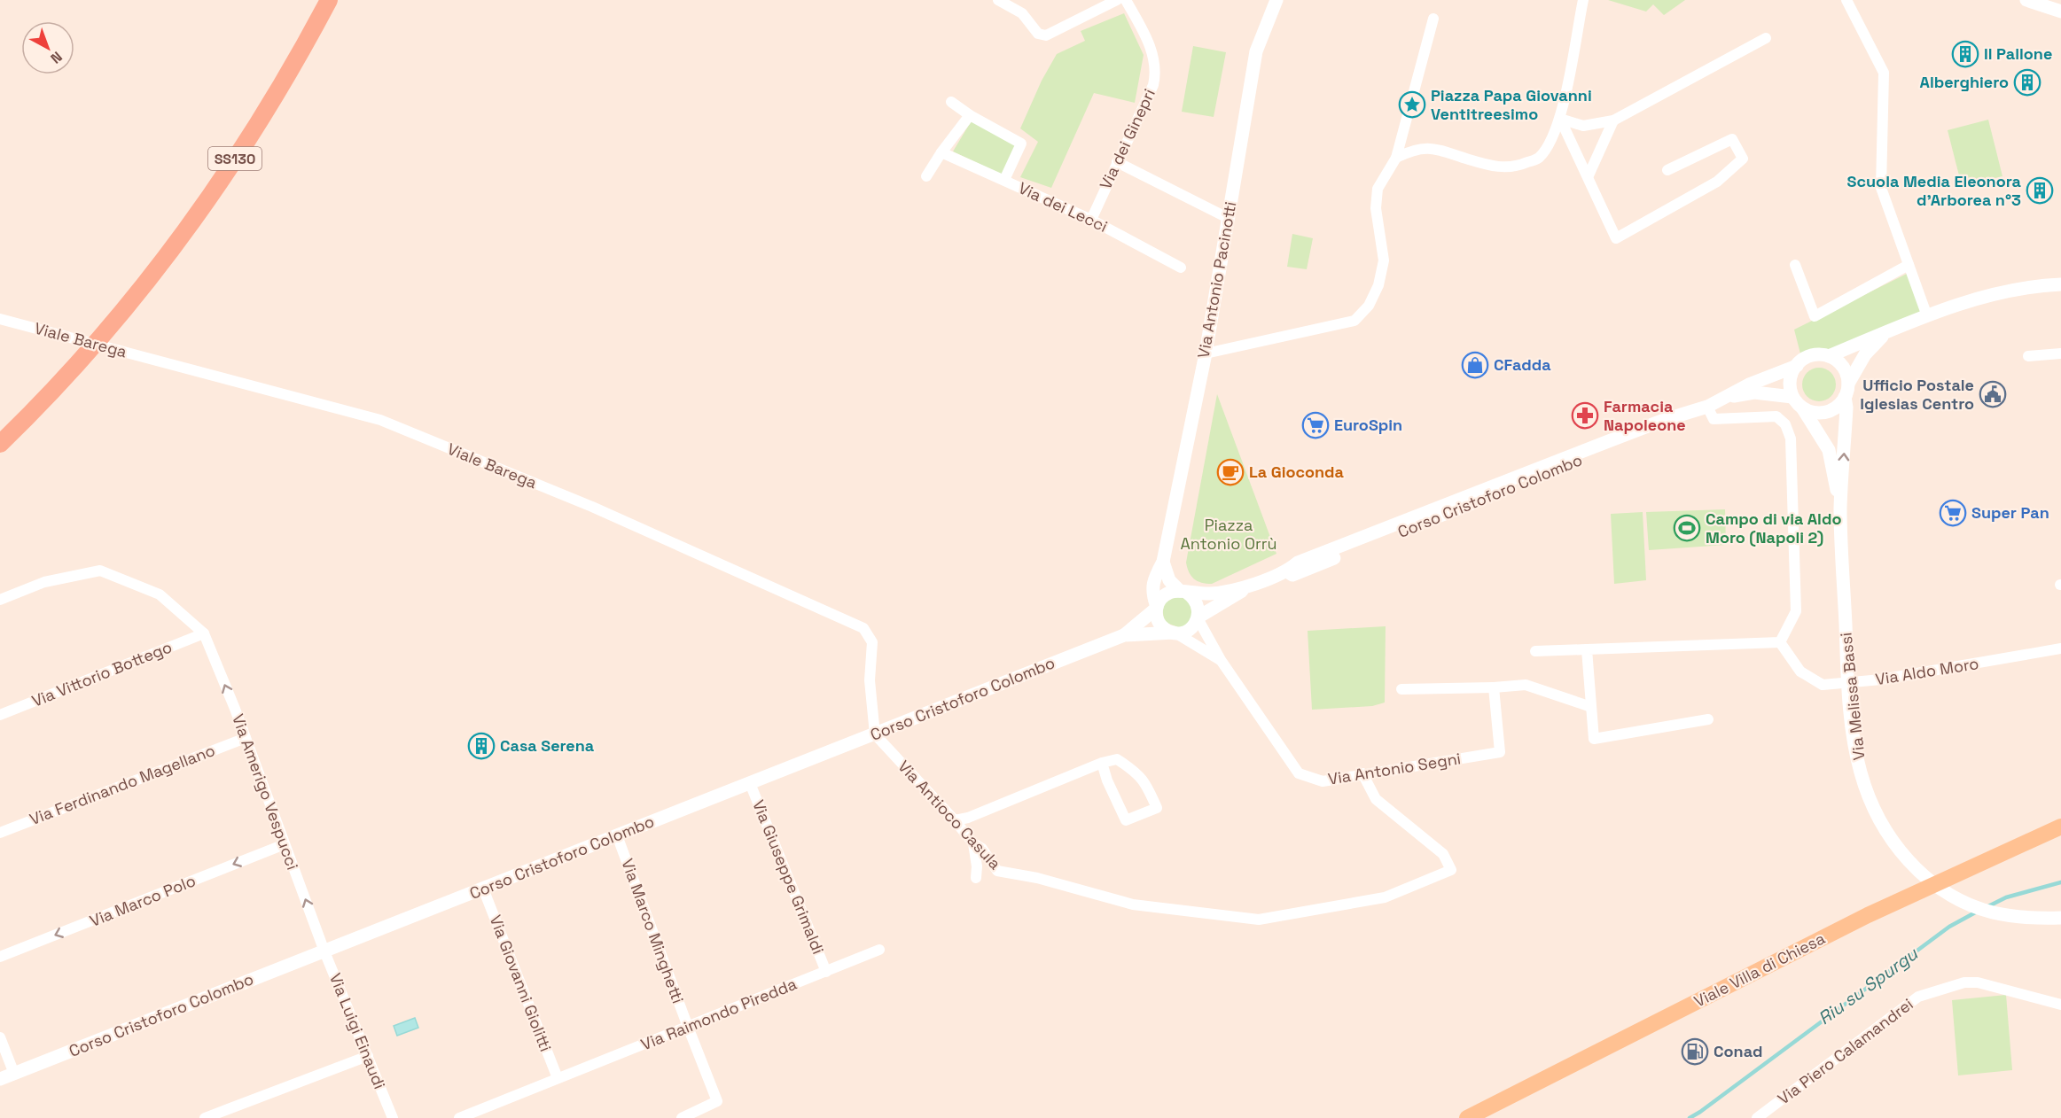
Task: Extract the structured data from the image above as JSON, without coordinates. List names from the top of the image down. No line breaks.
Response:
{"streets":{"highway":["SS130"],"main road":["Viale Villa di Chiesa"],"street":["Via dei Ginepri","Via dei Lecci","Via Antonio Pacinotti","Viale Barega","Corso Cristoforo Colombo","Via Aldo Moro","Via Vittorio Bottego","Via Melissa Bassi","Via Antonio Segni","Via Ferdinando Magellano","Via Amerigo Vespucci","Via Antioco Casula","Via Giuseppe Grimaldi","Via Marco Polo","Via Marco Minghetti","Via Giovanni Giolitti","Via Raimondo Piredda","Via Luigi Einaudi","Via Piero Calamandrei"]},"crossings":[["Via dei Ginepri","Via dei Lecci"],["Via Antonio Pacinotti","Corso Cristoforo Colombo"],["Via Antonio Pacinotti","Via Antonio Segni"],["Viale Barega","Corso Cristoforo Colombo"],["Viale Barega","Via Antioco Casula"],["Corso Cristoforo Colombo","Via Melissa Bassi"],["Corso Cristoforo Colombo","Via Antonio Segni"],["Corso Cristoforo Colombo","Via Amerigo Vespucci"],["Corso Cristoforo Colombo","Via Antioco Casula"],["Corso Cristoforo Colombo","Via Giuseppe Grimaldi"],["Corso Cristoforo Colombo","Via Marco Minghetti"],["Corso Cristoforo Colombo","Via Giovanni Giolitti"],["Corso Cristoforo Colombo","Via Luigi Einaudi"],["Via Vittorio Bottego","Via Amerigo Vespucci"],["Via Antonio Segni","Via Antioco Casula"],["Via Ferdinando Magellano","Via Amerigo Vespucci"],["Via Amerigo Vespucci","Via Marco Polo"],["Via Amerigo Vespucci","Via Luigi Einaudi"],["Via Giuseppe Grimaldi","Via Raimondo Piredda"],["Via Marco Minghetti","Via Raimondo Piredda"],["Via Giovanni Giolitti","Via Raimondo Piredda"]],"one_way":["Via Amerigo Vespucci","Via Marco Polo"],"water":["Riu su Spurgu"],"parks":["Piazza Antonio Orrù"],"places":{"building":["Il Pallone","Alberghiero","Scuola Media Eleonora d'Arborea n°3","Casa Serena"],"place":["Piazza Papa Giovanni Ventitreesimo"],"shop":["CFadda"],"public building":["Ufficio Postale Iglesias Centro"],"pharmacy":["Farmacia Napoleone"],"supermarket":["EuroSpin","Super Pan"],"cafe":["La Gioconda"],"sports":["Campo di via Aldo Moro (Napoli 2)"],"fuel station":["Conad"]},"north":"bottom right"}
